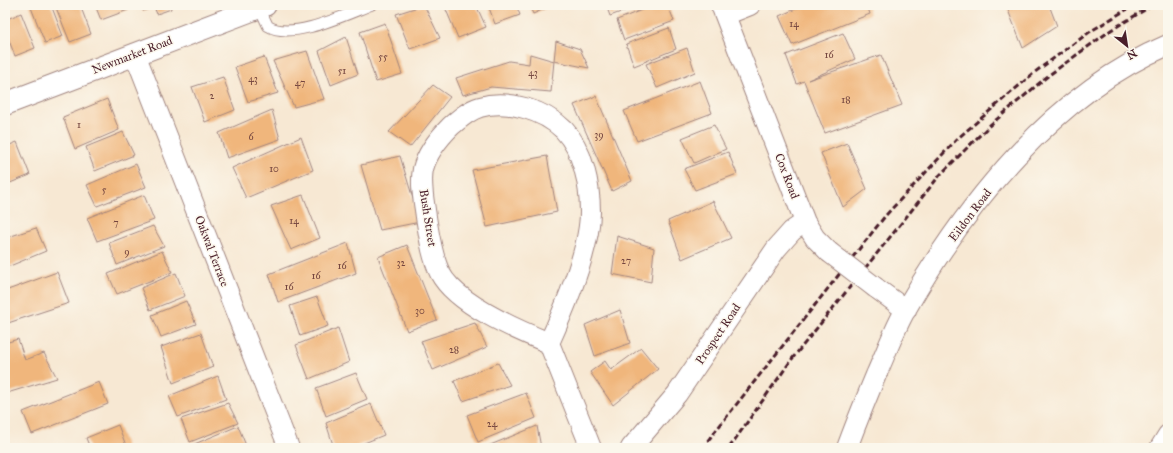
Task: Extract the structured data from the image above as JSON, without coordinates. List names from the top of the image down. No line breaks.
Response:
{"streets":{"main road":["Newmarket Road"],"street":["Cox Road","Eildon Road","Bush Street","Oakwal Terrace","Prospect Road"]},"crossings":[["Newmarket Road","Oakwal Terrace"],["Cox Road","Eildon Road"],["Cox Road","Prospect Road"]],"house_numbers":["14","16","55","51","43","43","47","2","18","1","39","6","10","5","14","7","9","27","32","16","16","16","30","28","24"],"north":"bottom right"}
